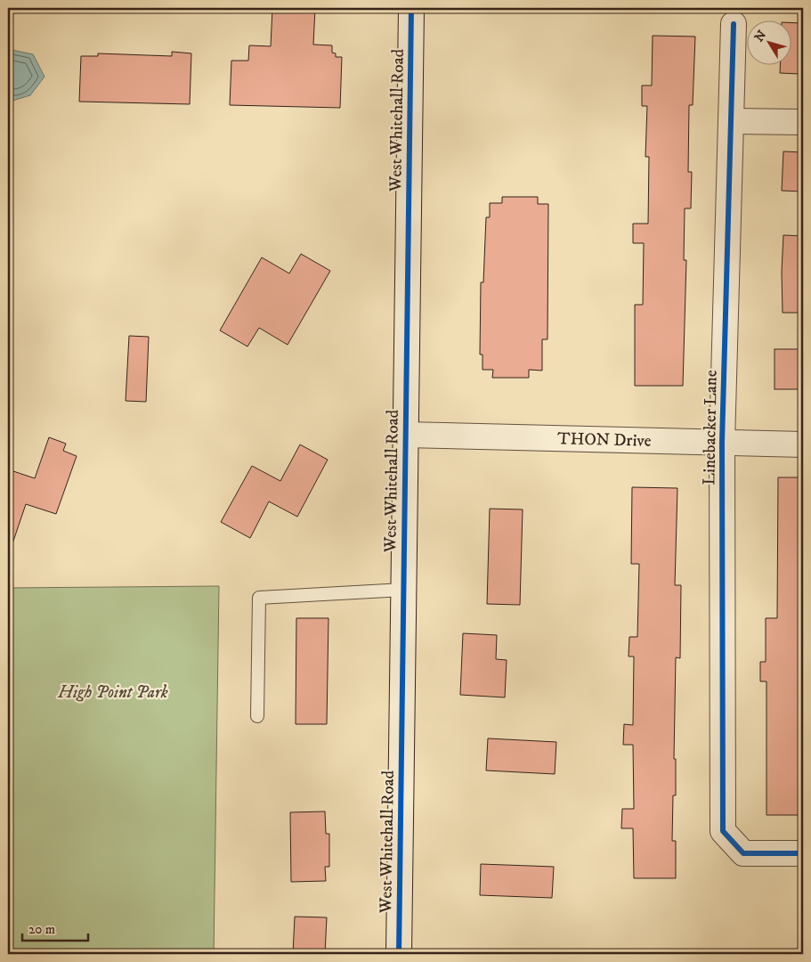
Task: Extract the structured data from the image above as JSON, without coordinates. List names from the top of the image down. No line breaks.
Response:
{"streets":{"street":["West Whitehall Road","Linebacker Lane","THON Drive"]},"crossings":[["West Whitehall Road","THON Drive"],["Linebacker Lane","THON Drive"]],"parks":["High Point Park"],"scale_bar":"20 m","north":"top left"}
